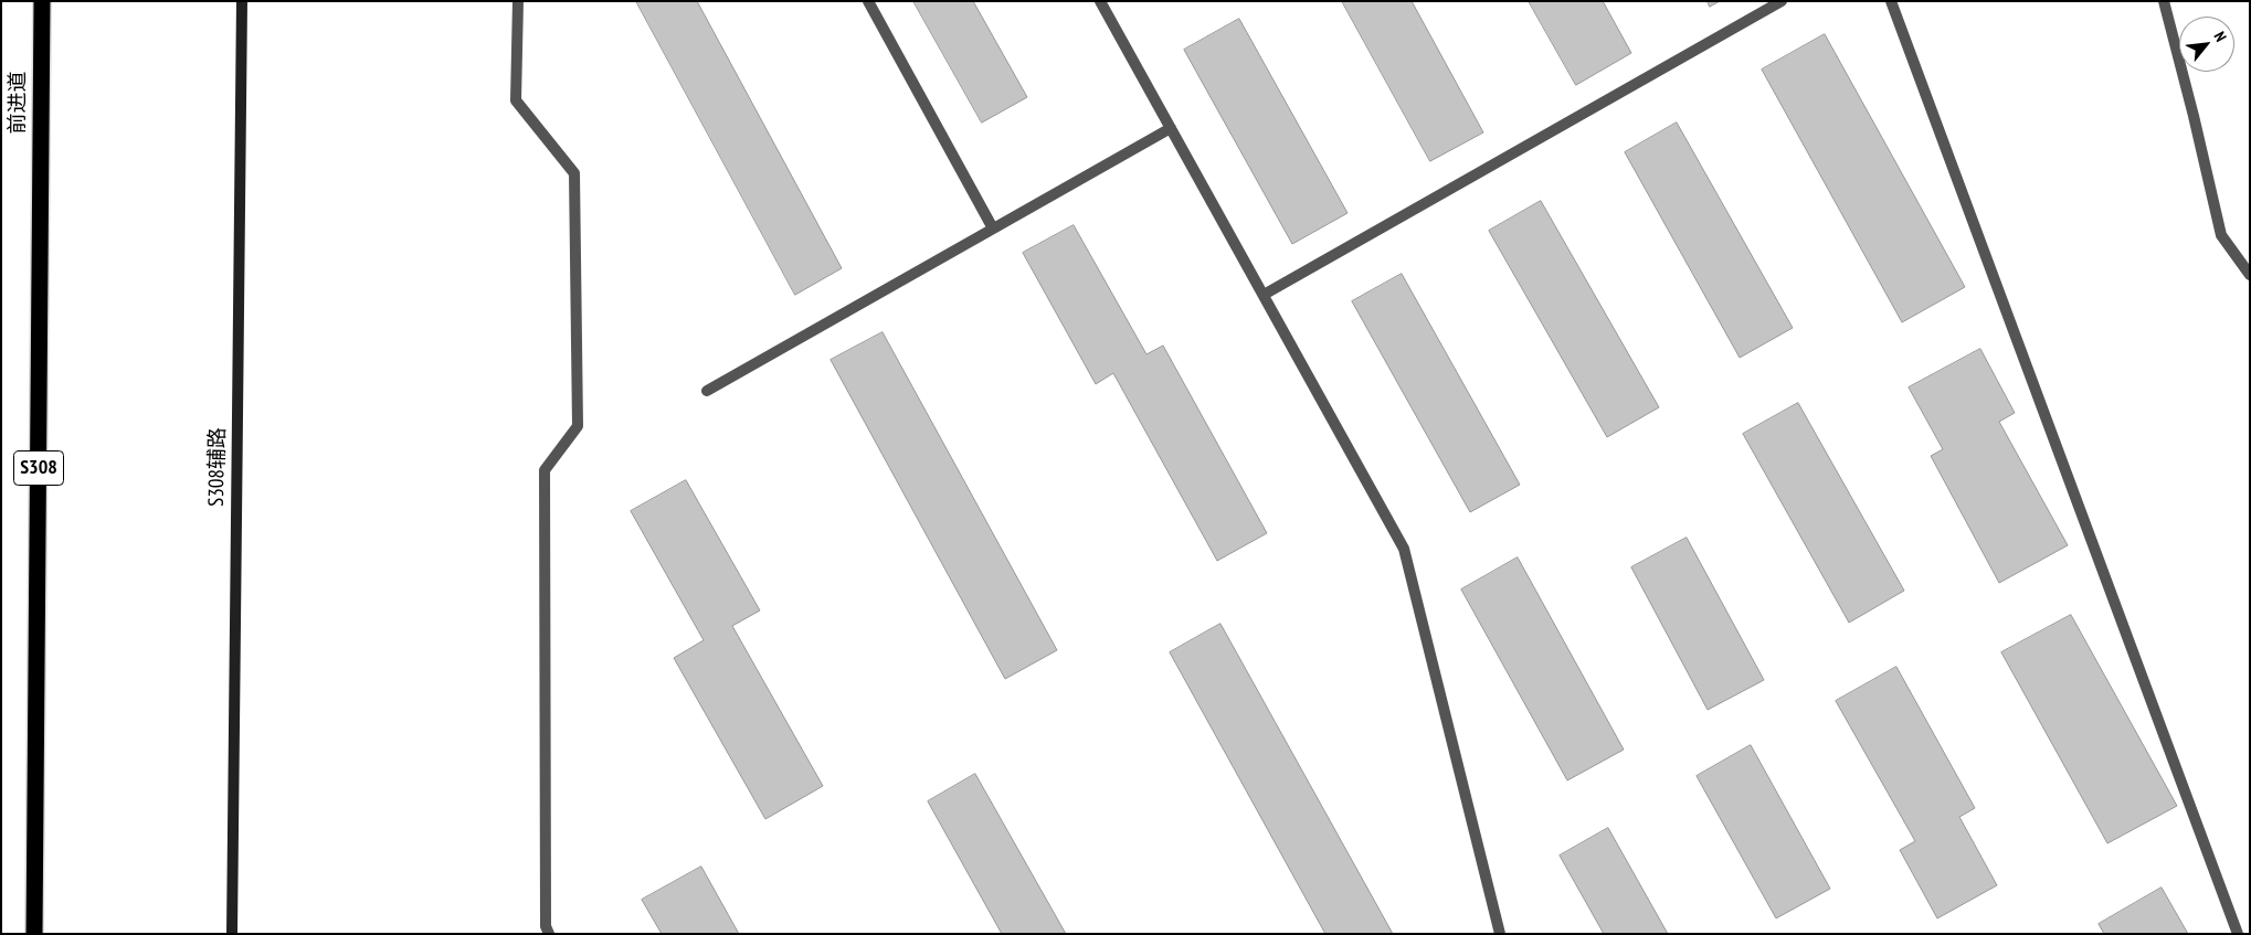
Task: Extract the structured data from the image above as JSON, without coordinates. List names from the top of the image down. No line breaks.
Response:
{"streets":{"highway":["前进道","S308"],"street":["S308辅路"]},"north":"top right"}
